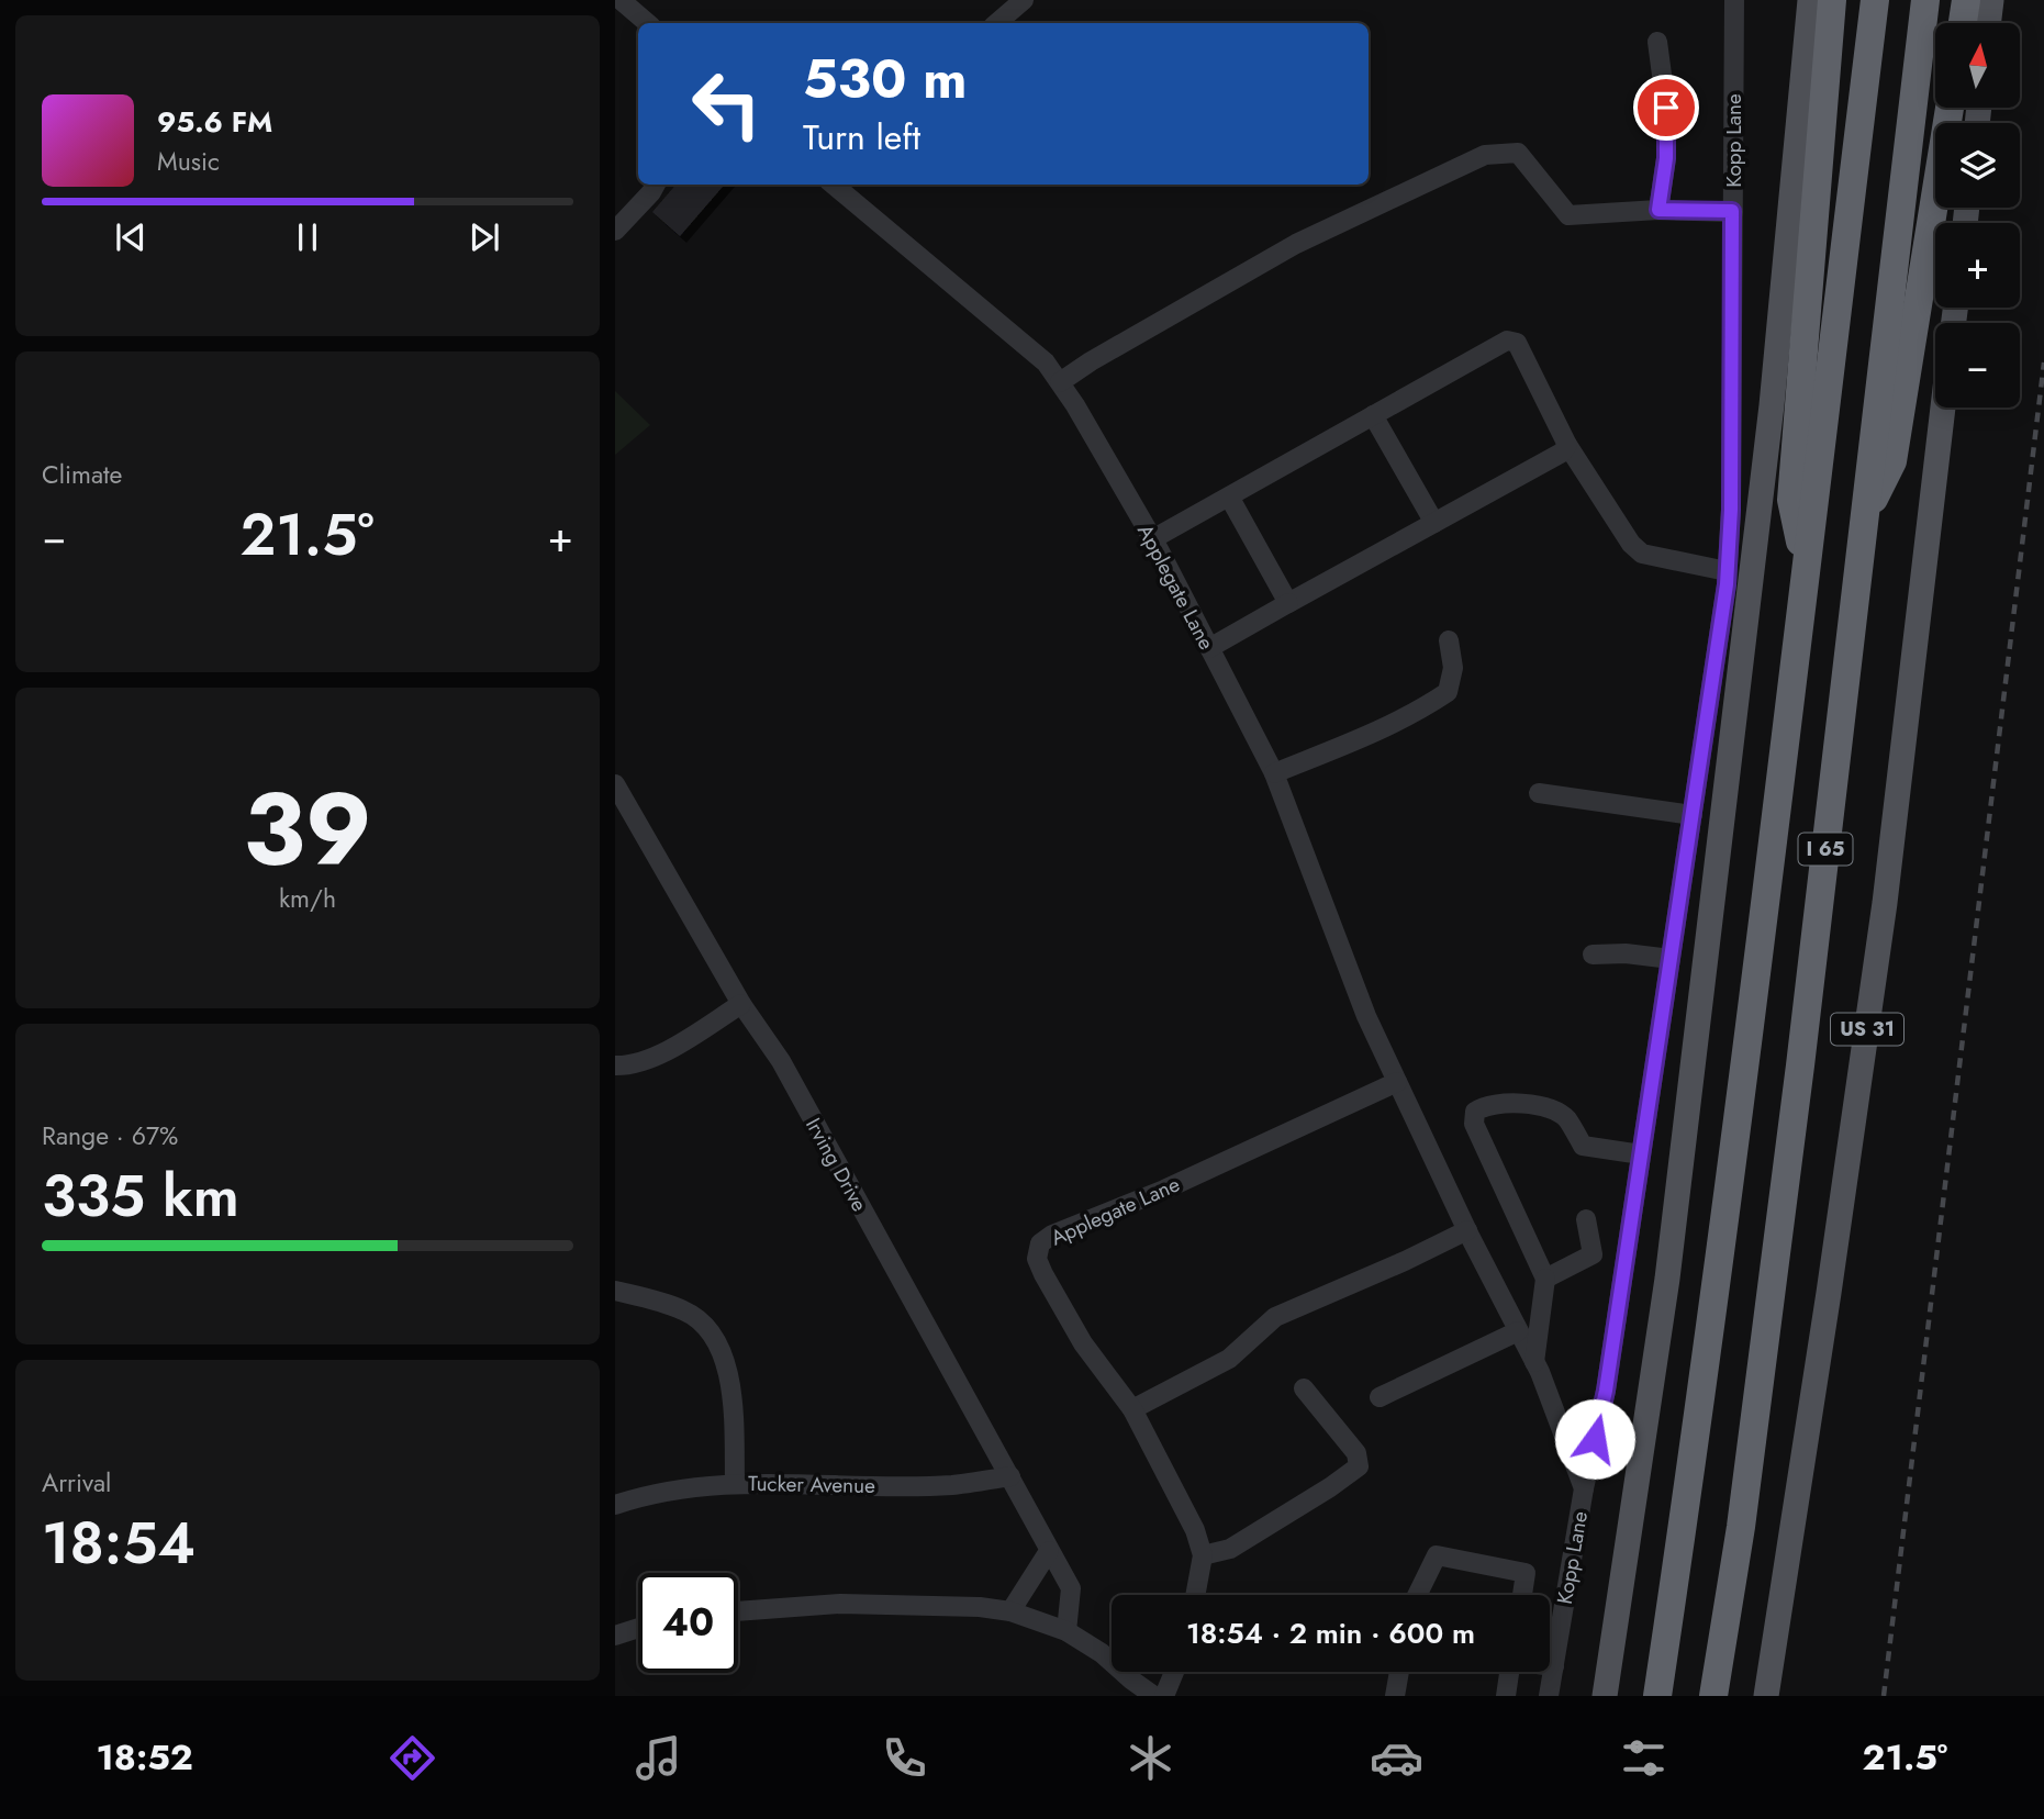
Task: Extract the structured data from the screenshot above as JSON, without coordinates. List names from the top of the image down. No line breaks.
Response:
{"streets":{"highway":["I 65"],"main road":["US 31"],"street":["Kopp Lane","Applegate Lane","Irving Drive","Tucker Avenue"]},"crossings":[["Kopp Lane","Applegate Lane"],["Irving Drive","Tucker Avenue"]],"north":"top","page":{"map_buttons":["+","−"],"turn":["530 m","Turn left"],"song":["95.6 FM","Music"],"tile":["Climate",["39","km/h"],["Range · 67%","335 km"],["Arrival","18:54"]],"heat":["−","21.5°","+"],"limit":"40","trip":"18:54 · 2 min · 600 m","tabs":["18:52","21.5°"]}}
